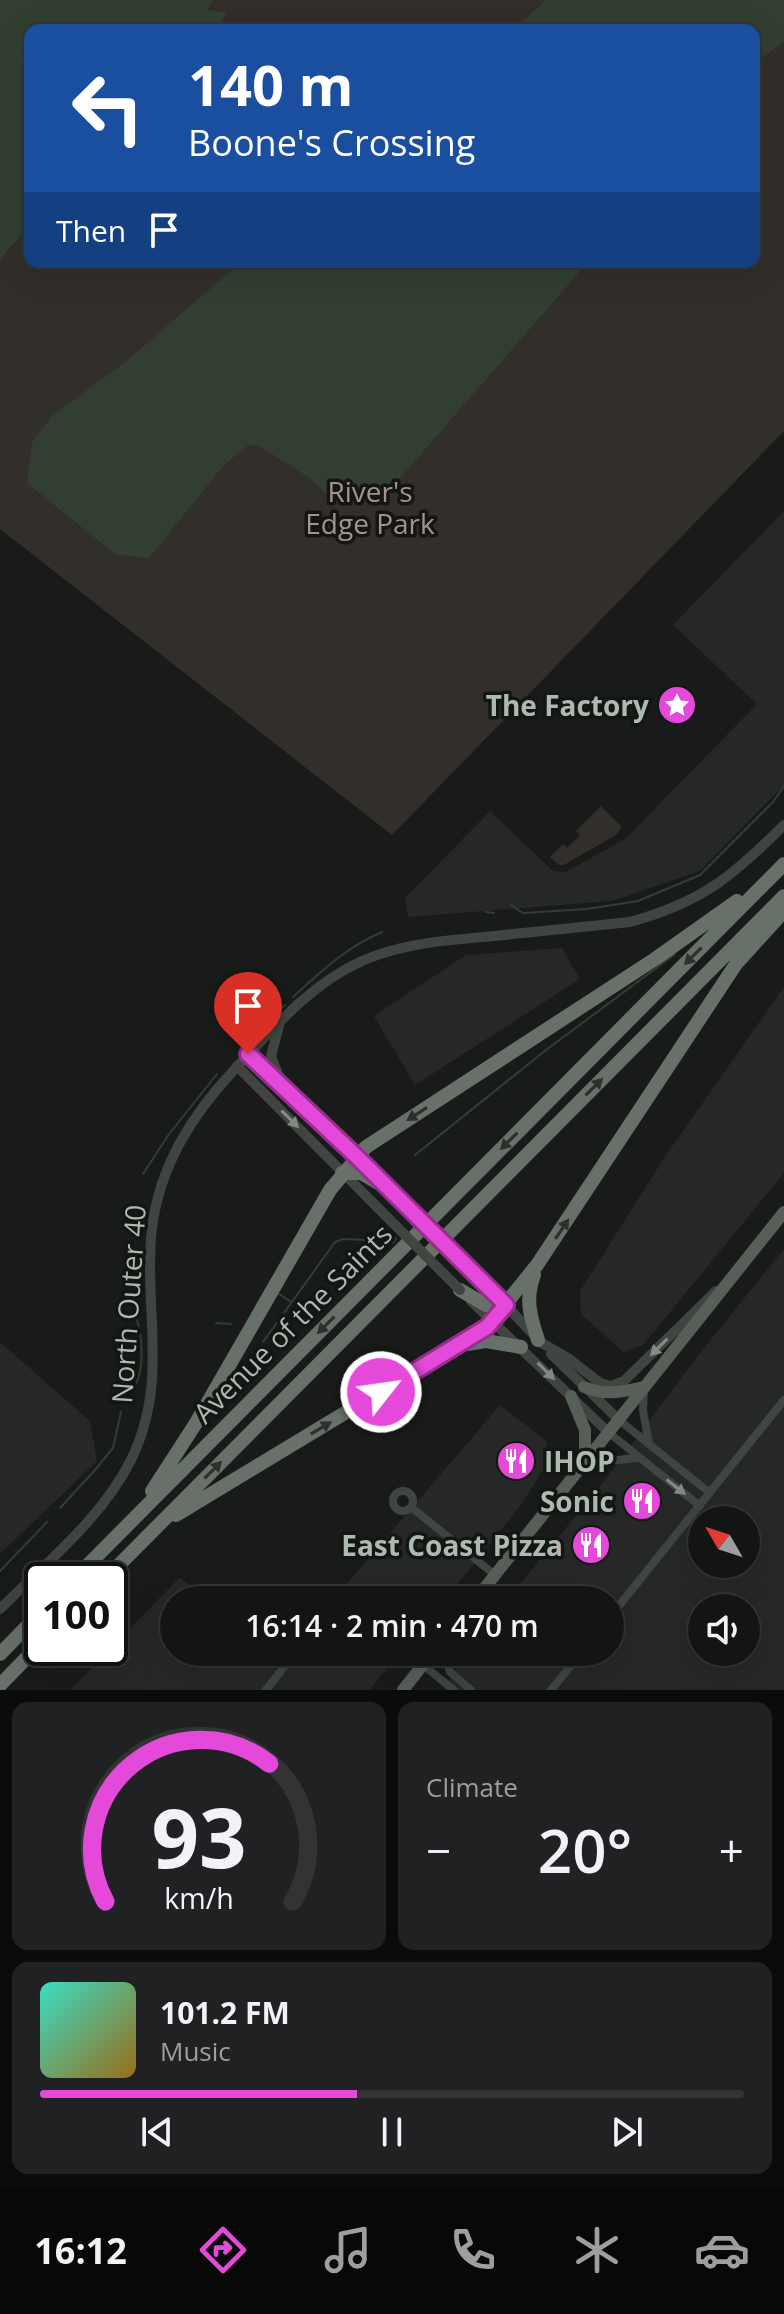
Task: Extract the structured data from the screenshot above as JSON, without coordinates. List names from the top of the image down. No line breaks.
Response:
{"streets":{"highway":["Avenue of the Saints"],"street":["North Outer 40"]},"parks":["River's Edge Park"],"places":{"place":["The Factory"],"restaurant":["IHOP","Sonic","East Coast Pizza"]},"north":"top left","page":{"turn":["140 m","Boone's Crossing"],"then":"Then","limit":"100","trip":"16:14 · 2 min · 470 m","tile":"Climate","heat":["−","20°","+"],"song":["101.2 FM","Music"],"tabs":"16:12","gauge":["93","km/h"]}}
